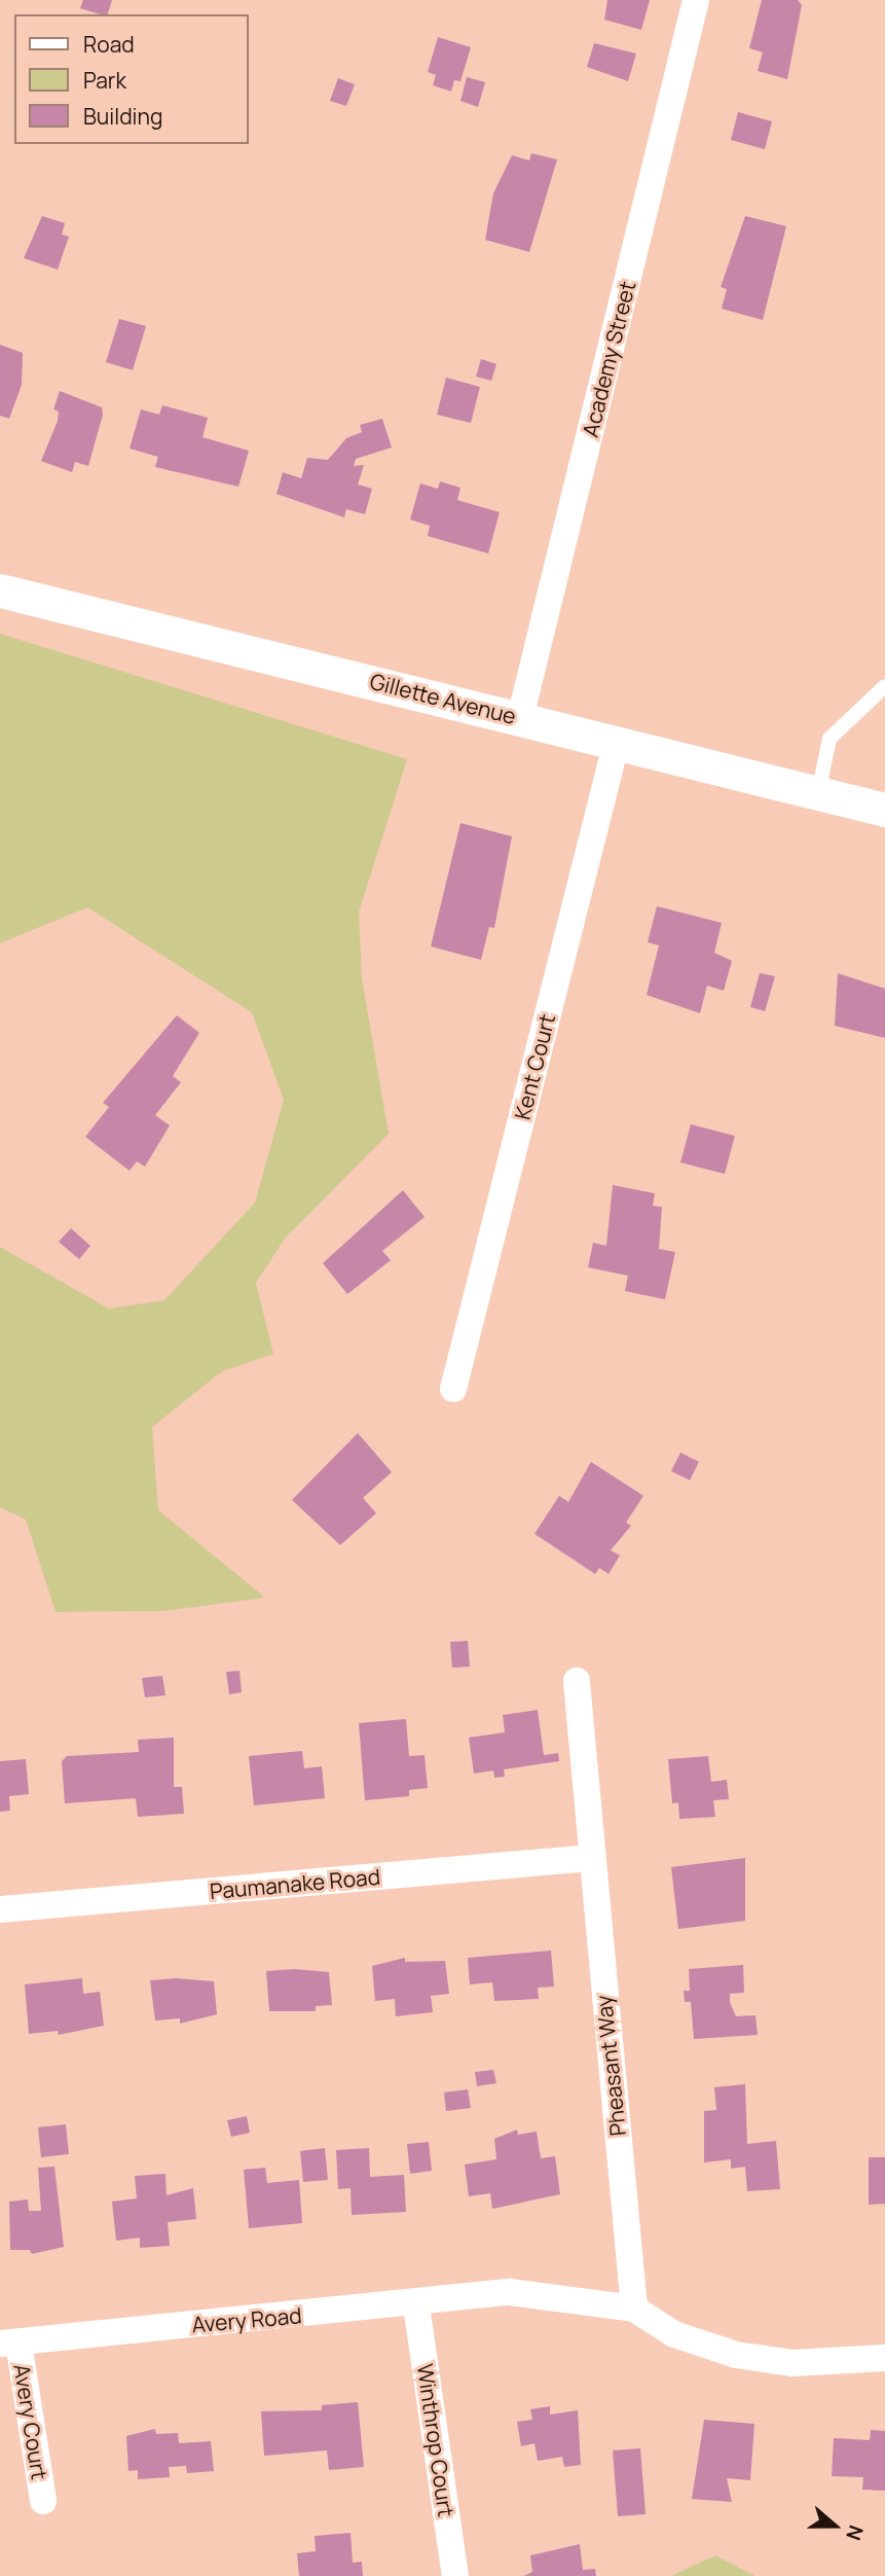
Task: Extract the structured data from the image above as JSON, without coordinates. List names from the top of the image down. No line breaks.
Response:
{"streets":{"street":["Academy Street","Gillette Avenue","Kent Court","Paumanake Road","Pheasant Way","Avery Road","Avery Court","Winthrop Court"]},"crossings":[["Academy Street","Gillette Avenue"],["Gillette Avenue","Kent Court"],["Paumanake Road","Pheasant Way"],["Pheasant Way","Avery Road"],["Avery Road","Avery Court"],["Avery Road","Winthrop Court"]],"legend":["Road","Park","Building"],"north":"right"}
